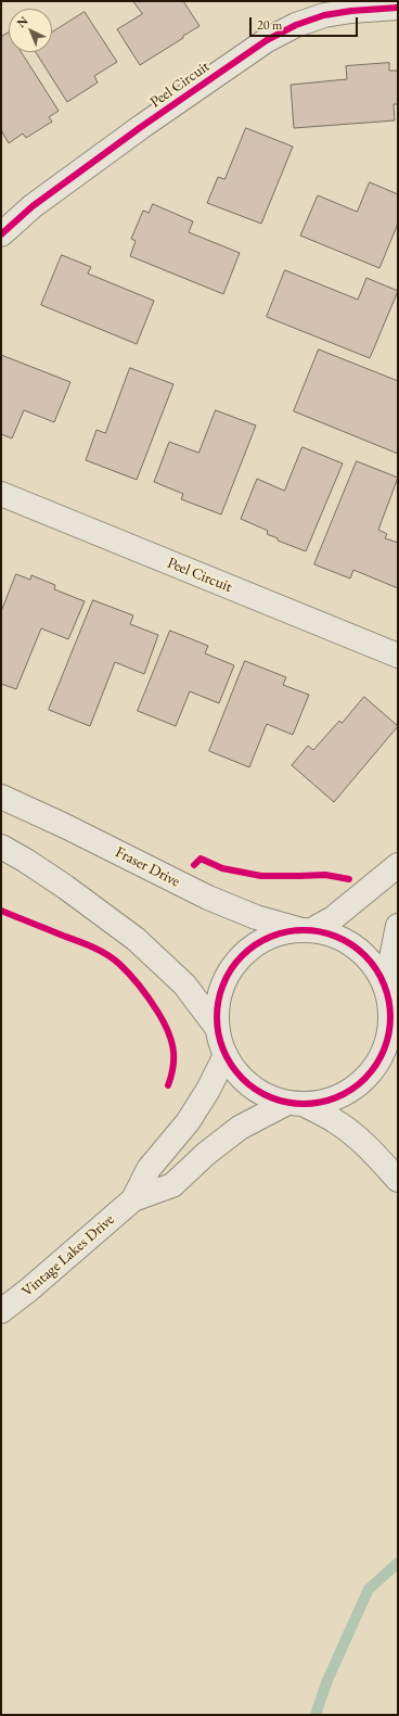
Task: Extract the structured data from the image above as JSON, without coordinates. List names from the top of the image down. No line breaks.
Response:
{"streets":{"street":["Peel Circuit","Fraser Drive","Vintage Lakes Drive"]},"scale_bar":"20 m","north":"top left"}
